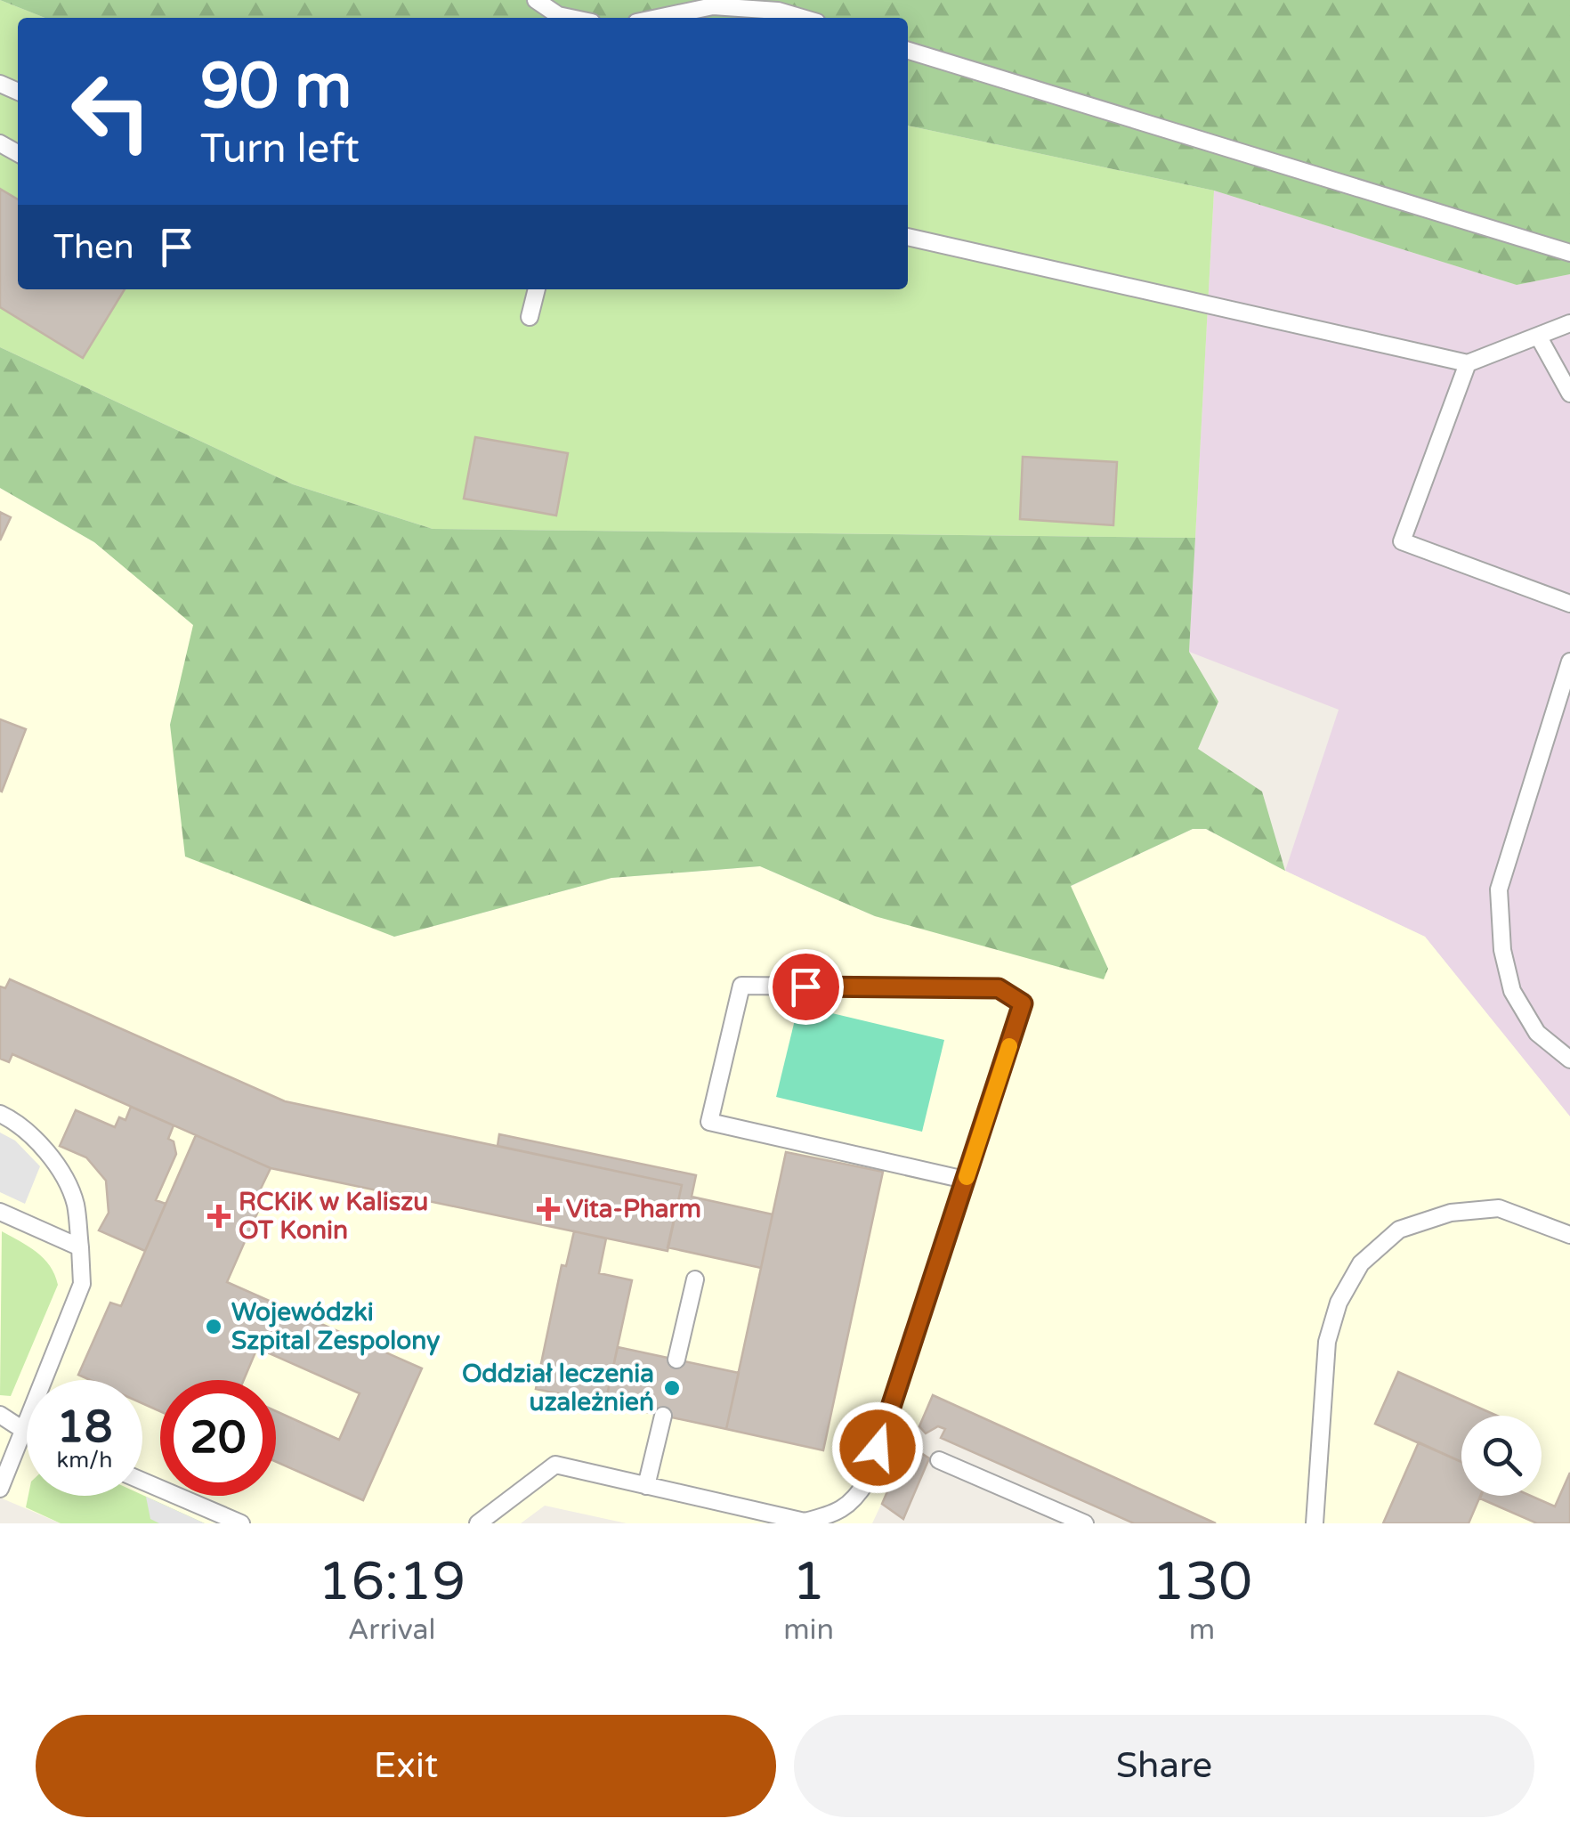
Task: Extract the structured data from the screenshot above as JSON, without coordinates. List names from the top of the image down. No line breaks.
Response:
{"places":{"health":["Vita-Pharm","RCKiK w Kaliszu OT Konin"],"other":["Wojewódzki Szpital Zespolony","Oddział leczenia uzależnień"]},"page":{"turn":["90 m","Turn left"],"then":"Then","speed":"18 km/h","limit":"20","eta":["16:19","Arrival","1","min","130","m"],"buttons":["Exit","Share"]}}
